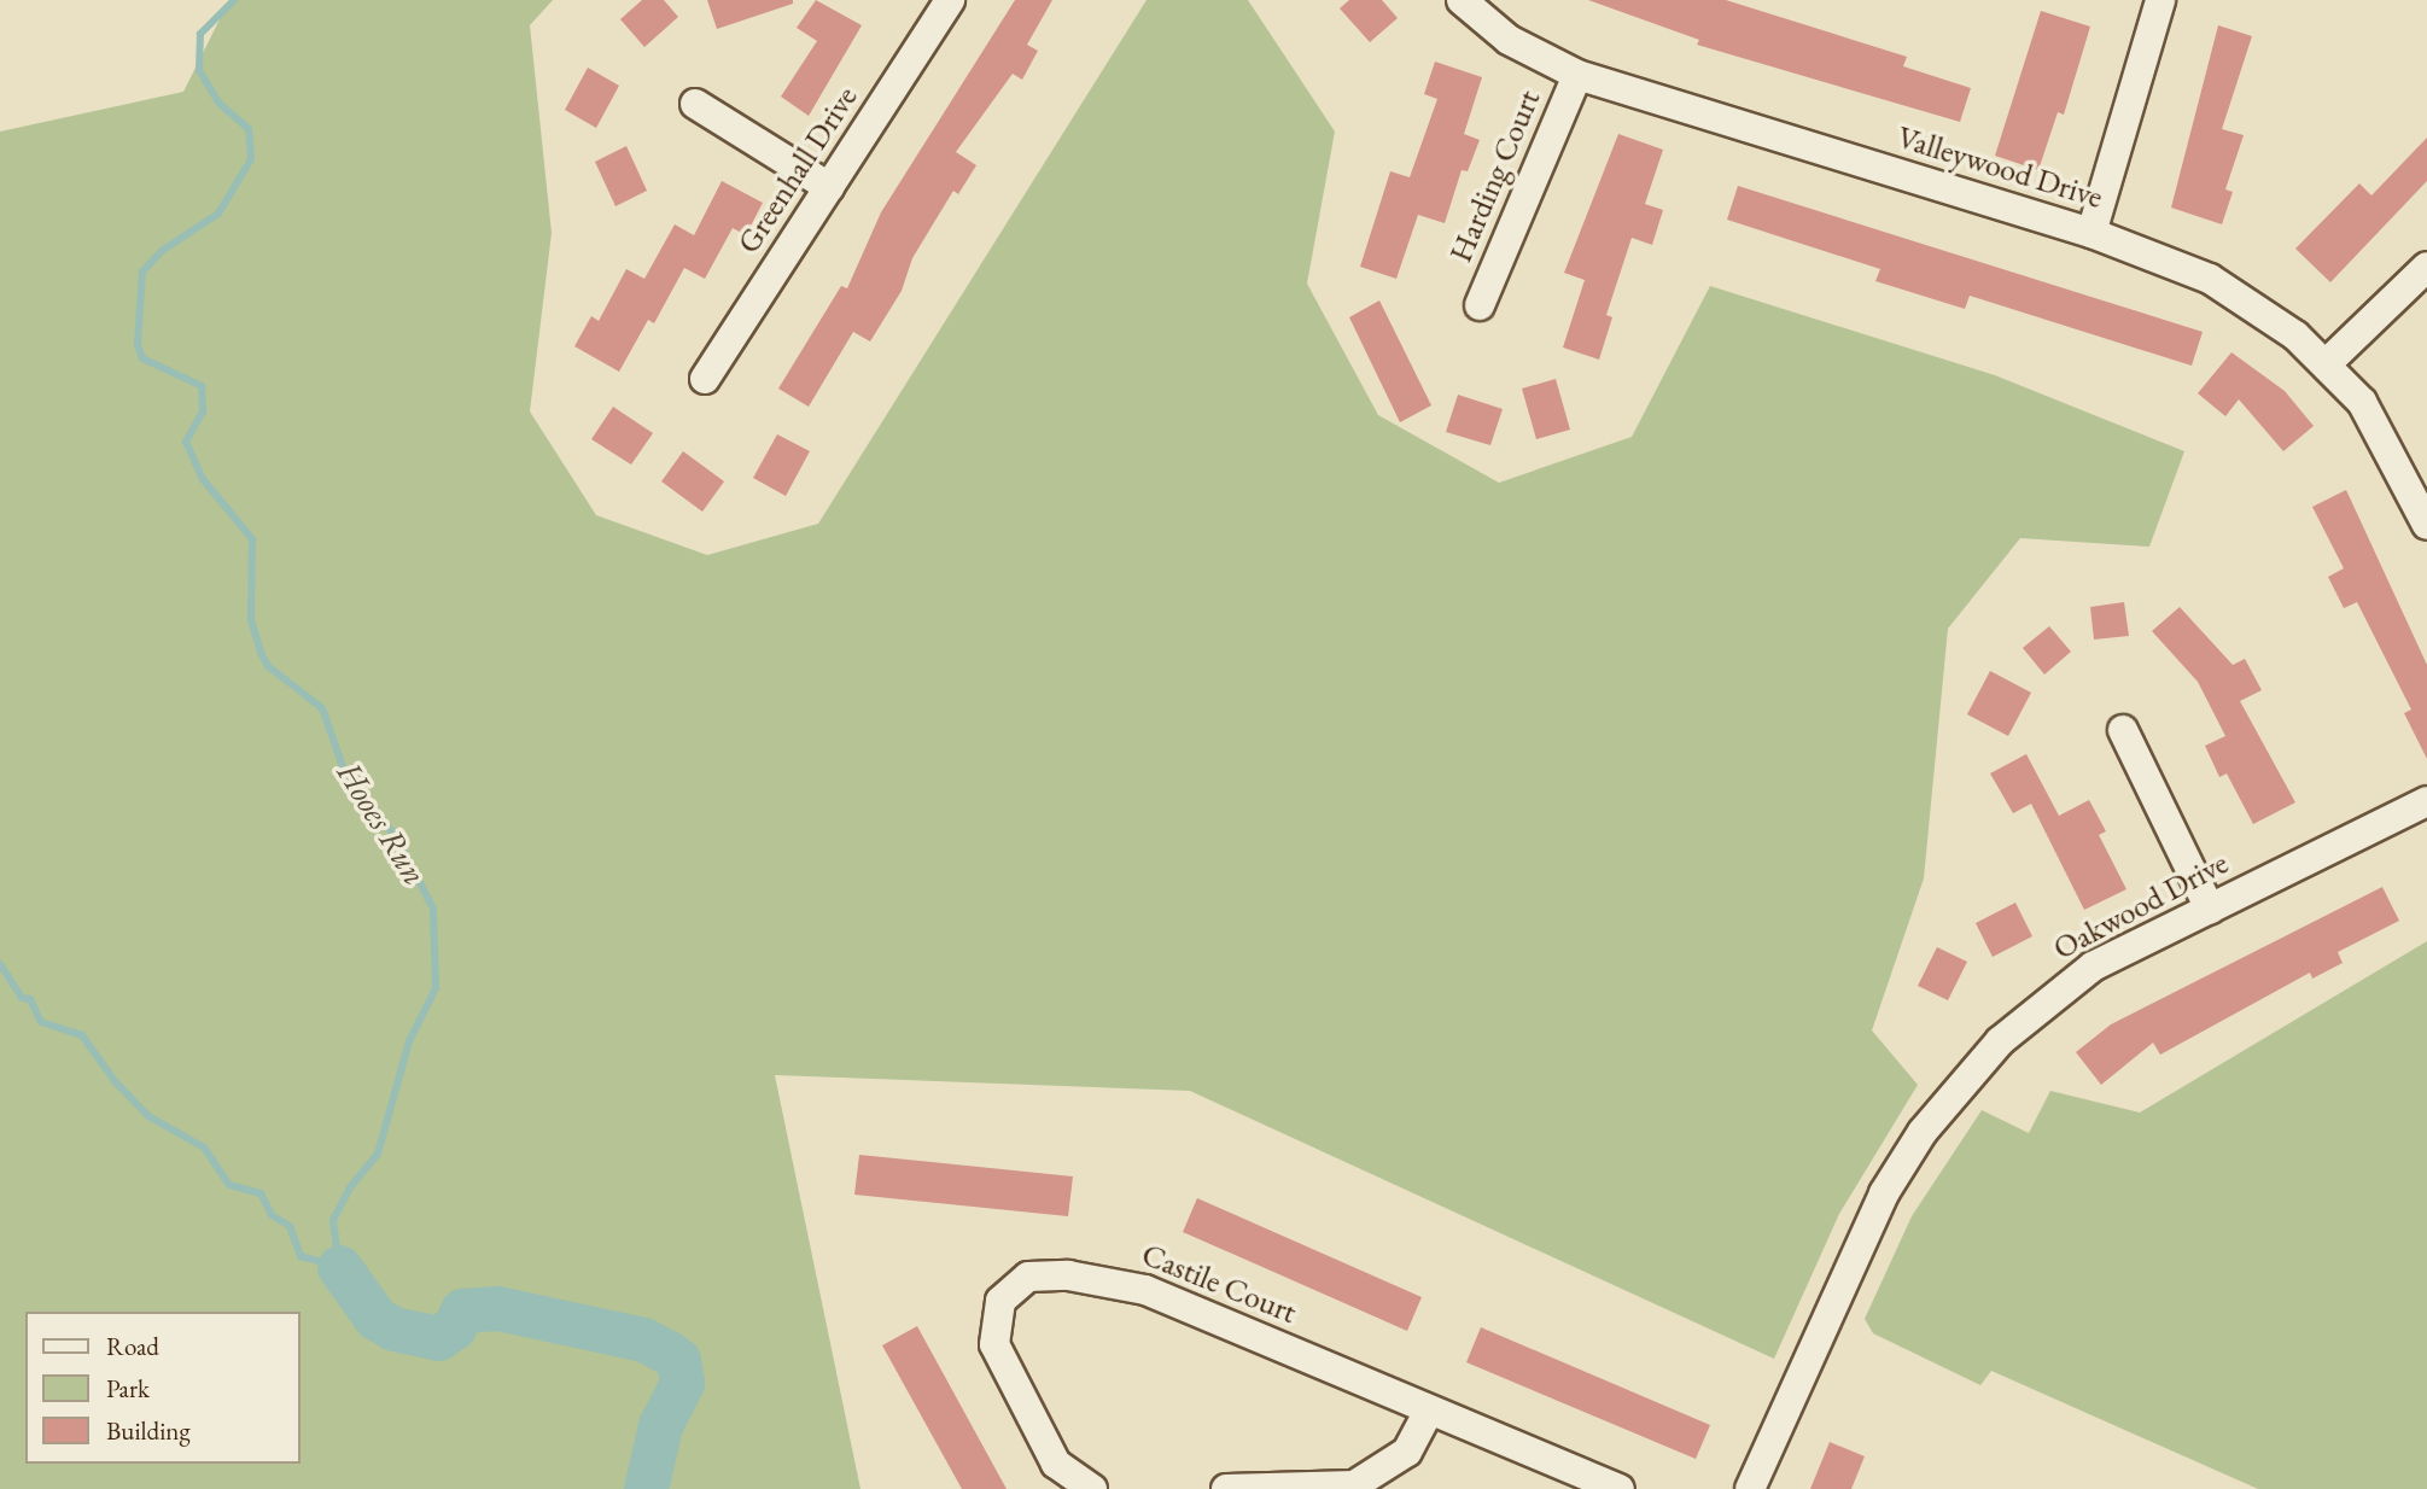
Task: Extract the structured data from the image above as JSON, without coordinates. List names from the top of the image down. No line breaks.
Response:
{"streets":{"street":["Valleywood Drive","Greenhall Drive","Harding Court","Oakwood Drive","Castile Court"]},"crossings":[["Valleywood Drive","Harding Court"]],"water":["Hooes Run"],"legend":["Road","Park","Building"]}
